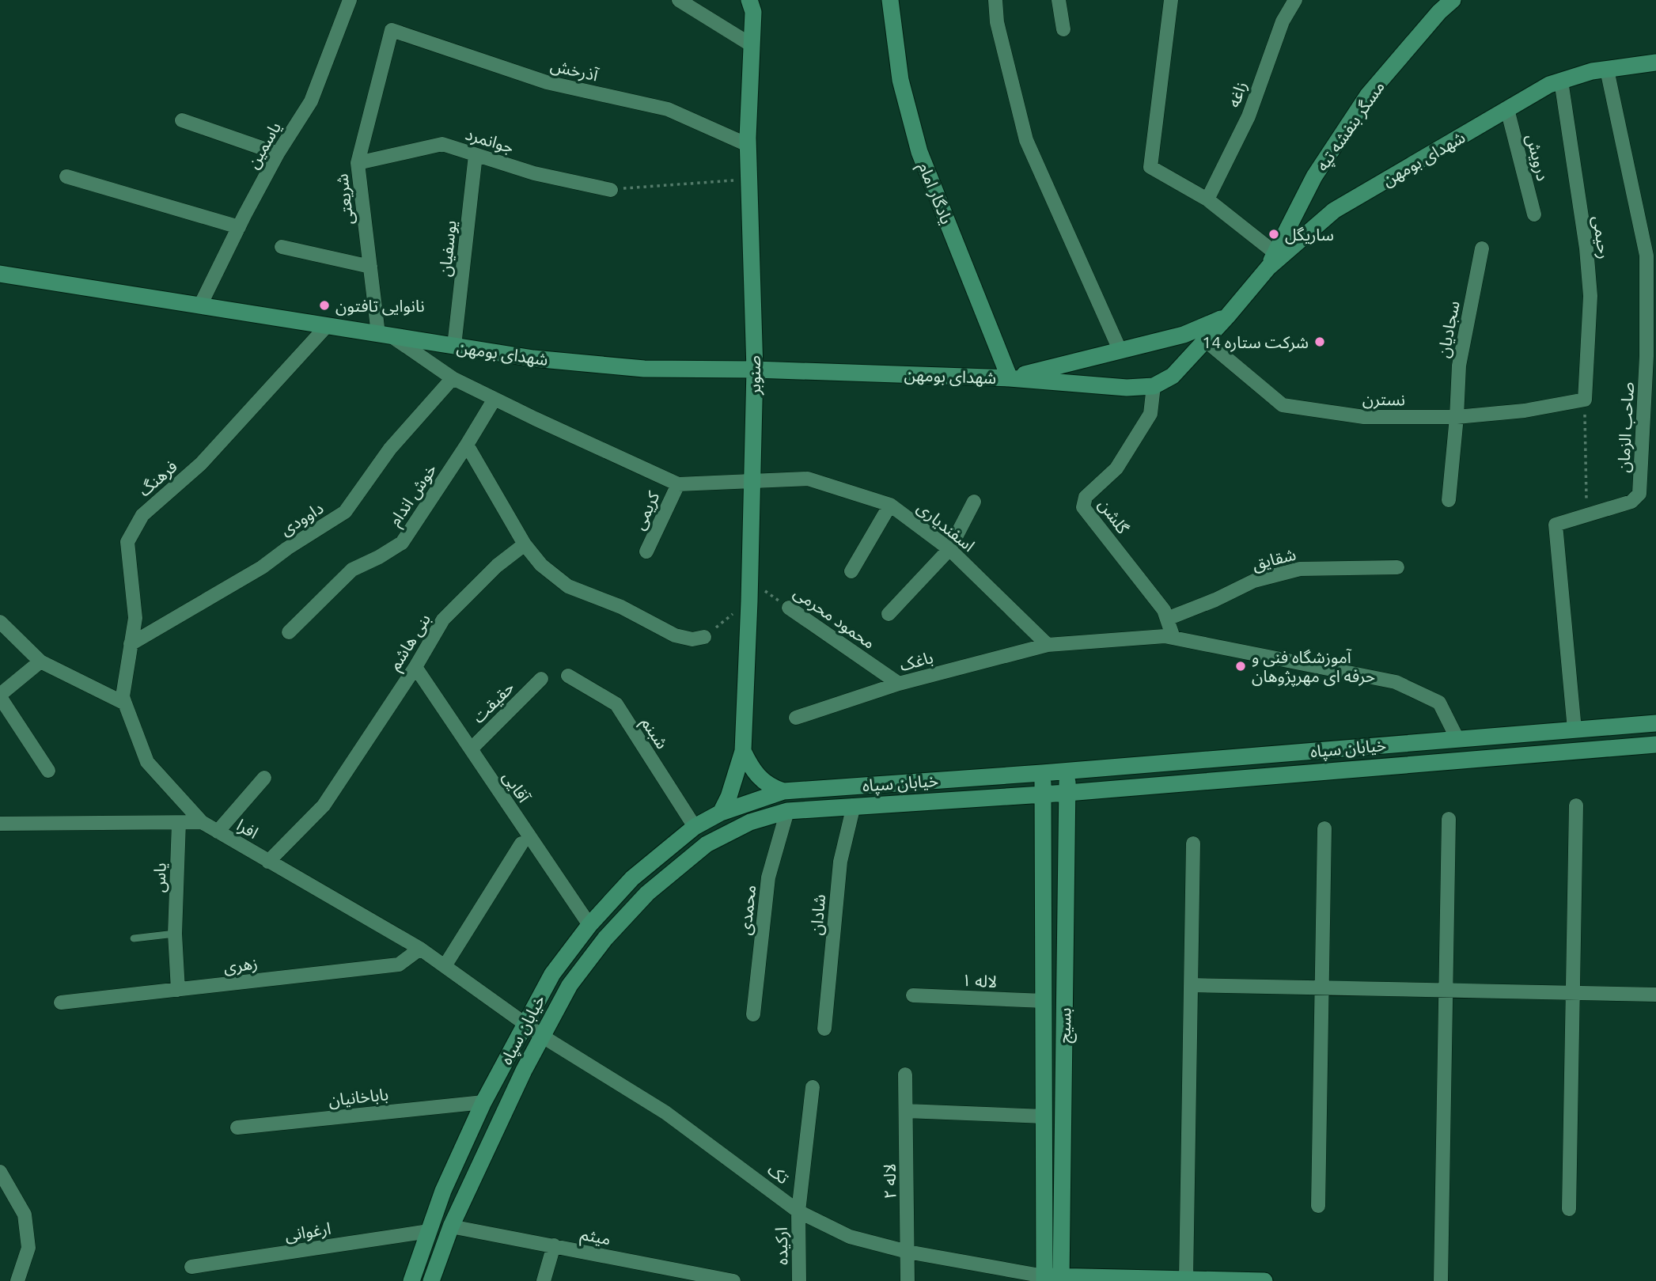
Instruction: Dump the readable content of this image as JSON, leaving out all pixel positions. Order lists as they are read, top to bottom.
{
  "streets": {
    "street": [
      "آذرخش",
      "زاغه",
      "مسگر بنفشه تپه",
      "جوانمرد",
      "یاسمین",
      "درویش",
      "شهدای بومهن",
      "یادگار امام",
      "شریعتی",
      "رحیمی",
      "یوسفیان",
      "سجادیان",
      "صنوبر",
      "نسترن",
      "صاحب الزمان",
      "فرهنگ",
      "خوش اندام",
      "کریمی",
      "گلشن",
      "داوودی",
      "اسفندیاری",
      "شقایق",
      "محمود محرمی",
      "بنی هاشم",
      "باغک",
      "حقیقت",
      "شبنم",
      "خیابان سپاه",
      "آقایی",
      "افرا",
      "یاس",
      "محمدی",
      "شادان",
      "زهری",
      "لاله ۱",
      "بسیج",
      "باباخانیان",
      "تک",
      "لاله ۲",
      "ارغوانی",
      "میثم",
      "ارکیده"
    ]
  },
  "crossings": [
    ["آذرخش", "شریعتی"],
    ["آذرخش", "صنوبر"],
    ["مسگر بنفشه تپه", "شهدای بومهن"],
    ["جوانمرد", "شریعتی"],
    ["جوانمرد", "یوسفیان"],
    ["یاسمین", "شهدای بومهن"],
    ["درویش", "شهدای بومهن"],
    ["شهدای بومهن", "یادگار امام"],
    ["شهدای بومهن", "شریعتی"],
    ["شهدای بومهن", "رحیمی"],
    ["شهدای بومهن", "یوسفیان"],
    ["شهدای بومهن", "صنوبر"],
    ["شهدای بومهن", "نسترن"],
    ["شهدای بومهن", "صاحب الزمان"],
    ["شهدای بومهن", "فرهنگ"],
    ["شهدای بومهن", "گلشن"],
    ["شهدای بومهن", "اسفندیاری"],
    ["شریعتی", "اسفندیاری"],
    ["رحیمی", "نسترن"],
    ["سجادیان", "نسترن"],
    ["صنوبر", "اسفندیاری"],
    ["صنوبر", "محمود محرمی"],
    ["صنوبر", "خیابان سپاه"],
    ["صاحب الزمان", "خیابان سپاه"],
    ["فرهنگ", "داوودی"],
    ["فرهنگ", "افرا"],
    ["خوش اندام", "اسفندیاری"],
    ["کریمی", "اسفندیاری"],
    ["گلشن", "شقایق"],
    ["داوودی", "اسفندیاری"],
    ["اسفندیاری", "باغک"],
    ["محمود محرمی", "باغک"],
    ["بنی هاشم", "آقایی"],
    ["بنی هاشم", "افرا"],
    ["حقیقت", "آقایی"],
    ["شبنم", "خیابان سپاه"],
    ["خیابان سپاه", "آقایی"],
    ["خیابان سپاه", "افرا"],
    ["خیابان سپاه", "محمدی"],
    ["خیابان سپاه", "شادان"],
    ["خیابان سپاه", "بسیج"],
    ["خیابان سپاه", "باباخانیان"],
    ["خیابان سپاه", "تک"],
    ["خیابان سپاه", "ارغوانی"],
    ["خیابان سپاه", "میثم"],
    ["افرا", "زهری"],
    ["افرا", "تک"],
    ["یاس", "زهری"],
    ["لاله ۱", "بسیج"],
    ["بسیج", "تک"],
    ["تک", "لاله ۲"],
    ["تک", "ارکیده"]
  ],
  "places": [
    "ساریگل",
    "نانوایی تافتون",
    "شرکت ستاره 14",
    "آموزشگاه فنی و حرفه ای مهرپژوهان"
  ]
}
